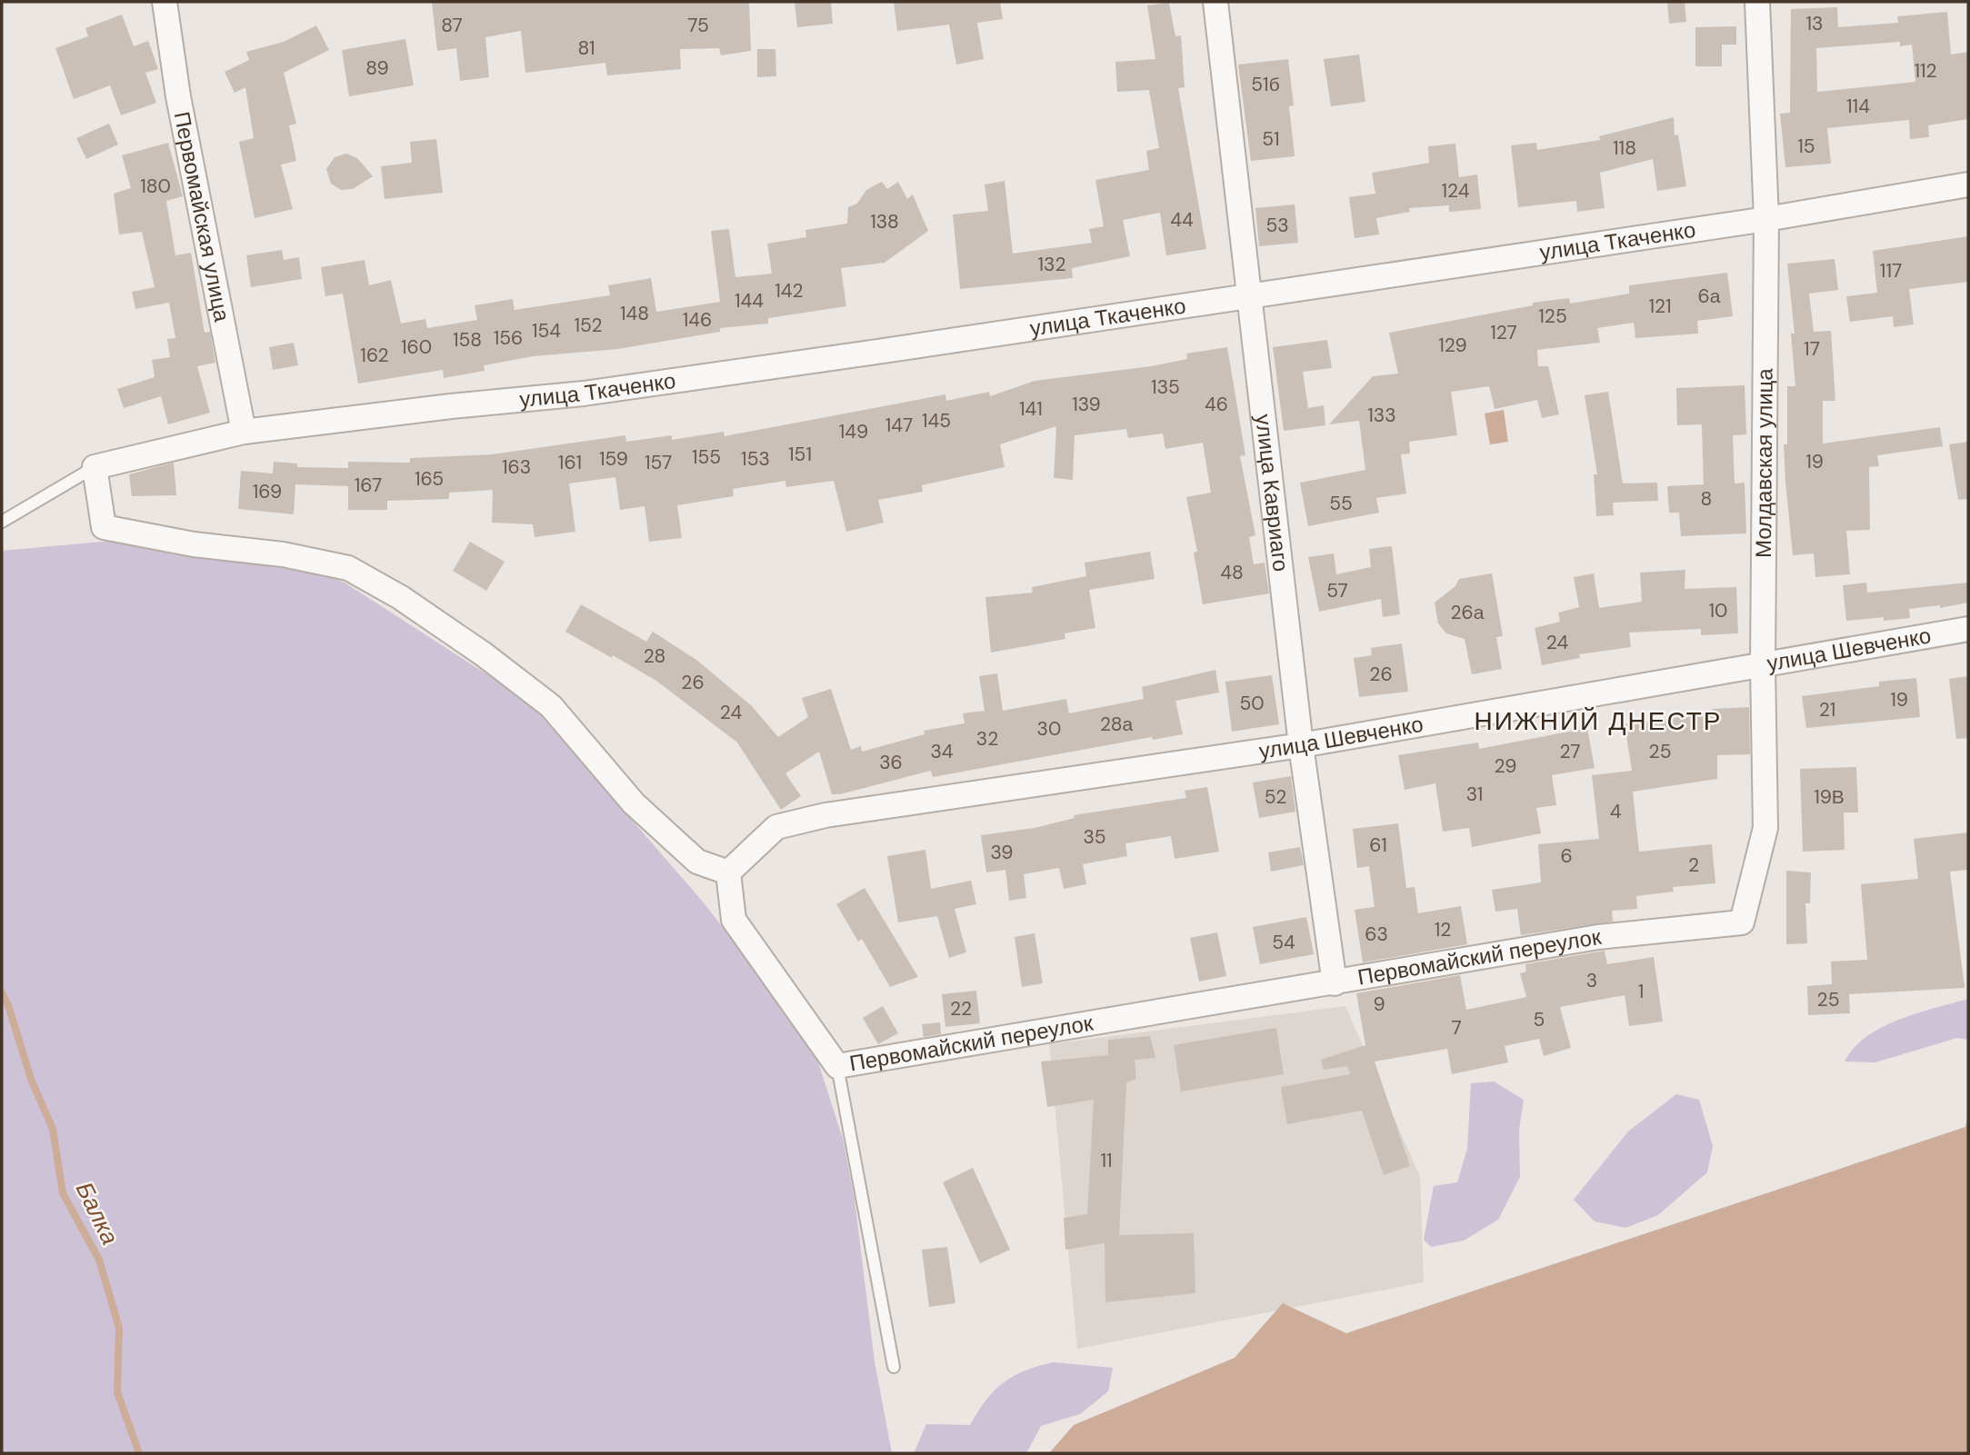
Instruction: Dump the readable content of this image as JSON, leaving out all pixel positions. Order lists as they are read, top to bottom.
{
  "streets": {
    "street": [
      "Первомайская улица",
      "улица Ткаченко",
      "Молдавская улица",
      "улица Кавриаго",
      "улица Шевченко",
      "Первомайский переулок"
    ]
  },
  "crossings": [
    ["Первомайская улица", "улица Ткаченко"],
    ["улица Ткаченко", "Молдавская улица"],
    ["улица Ткаченко", "улица Кавриаго"],
    ["Молдавская улица", "улица Шевченко"],
    ["Молдавская улица", "Первомайский переулок"],
    ["улица Кавриаго", "улица Шевченко"],
    ["улица Кавриаго", "Первомайский переулок"],
    ["улица Шевченко", "Первомайский переулок"]
  ],
  "districts": ["НИЖНИЙ ДНЕСТР"],
  "water": ["Балка"],
  "house_numbers": [
    "13",
    "87",
    "75",
    "81",
    "89",
    "112",
    "51б",
    "114",
    "51",
    "15",
    "118",
    "180",
    "124",
    "44",
    "138",
    "53",
    "132",
    "117",
    "142",
    "6а",
    "144",
    "121",
    "148",
    "125",
    "146",
    "152",
    "154",
    "127",
    "156",
    "158",
    "129",
    "160",
    "17",
    "162",
    "135",
    "139",
    "46",
    "141",
    "133",
    "145",
    "147",
    "149",
    "151",
    "155",
    "159",
    "153",
    "19",
    "161",
    "157",
    "163",
    "165",
    "167",
    "169",
    "8",
    "55",
    "48",
    "57",
    "10",
    "26а",
    "24",
    "28",
    "26",
    "26",
    "19",
    "50",
    "21",
    "24",
    "28а",
    "30",
    "32",
    "34",
    "27",
    "25",
    "36",
    "29",
    "31",
    "52",
    "19В",
    "4",
    "35",
    "61",
    "39",
    "6",
    "2",
    "12",
    "63",
    "54",
    "3",
    "1",
    "25",
    "9",
    "22",
    "5",
    "7",
    "11"
  ]
}
